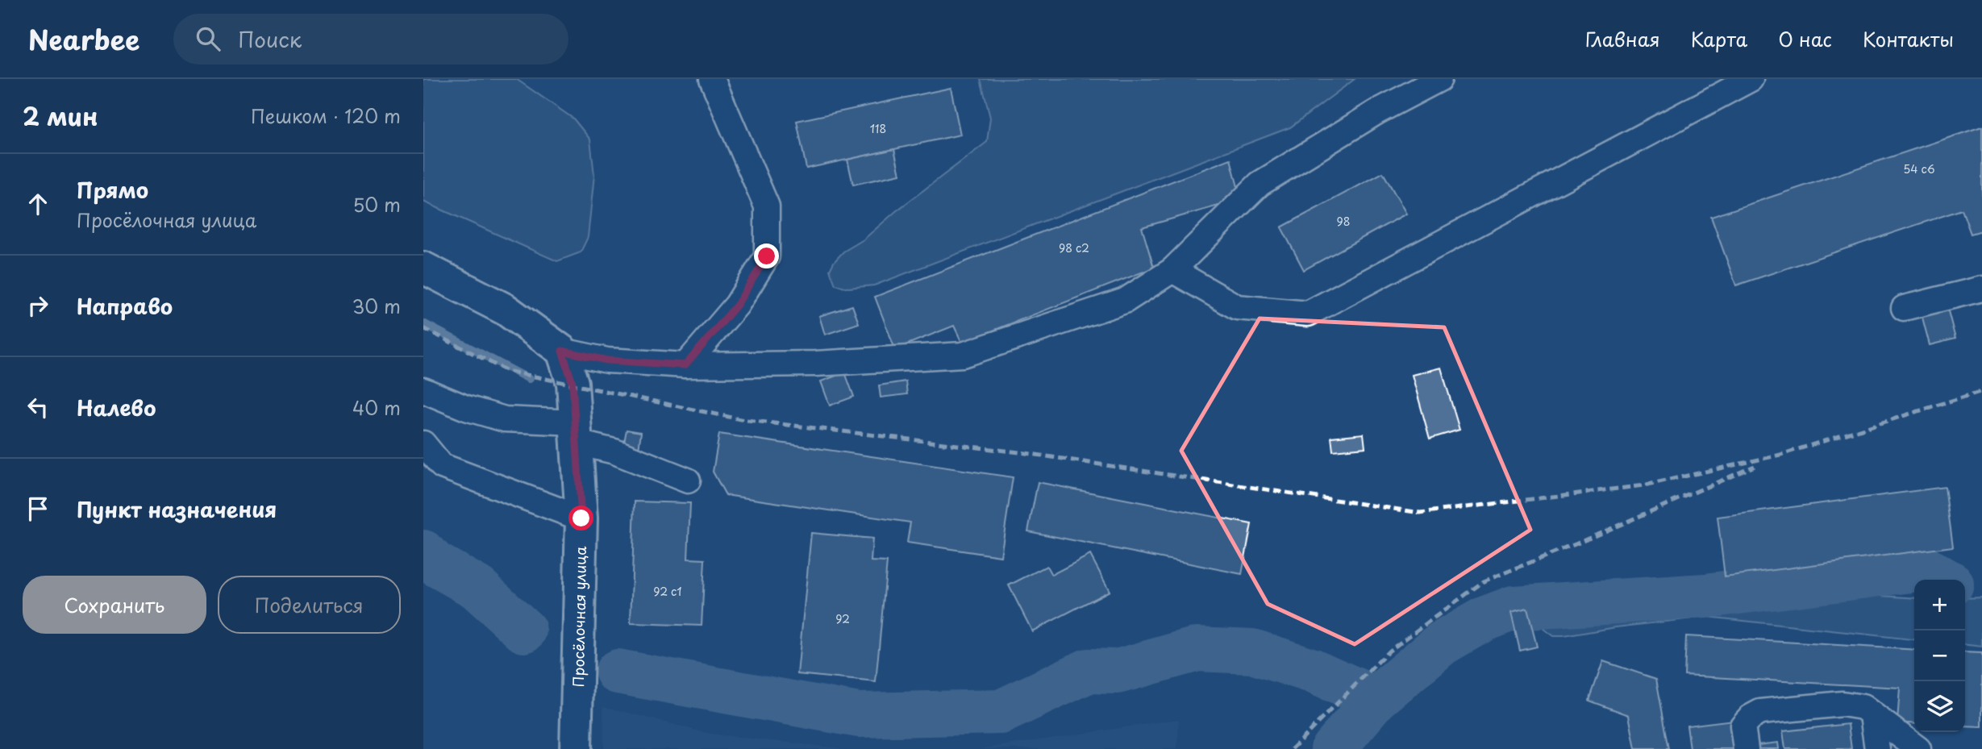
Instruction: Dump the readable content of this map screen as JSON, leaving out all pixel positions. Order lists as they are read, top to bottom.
{
  "streets": {
    "main road": ["Просёлочная улица"]
  },
  "house_numbers": [
    "118",
    "54 с6",
    "98",
    "98 с2",
    "92 с1",
    "92"
  ],
  "page": {
    "header": "Nearbee",
    "search": "Поиск",
    "nav": [
      "Главная",
      "Карта",
      "О нас",
      "Контакты"
    ],
    "heading": ["2 мин", "Пешком · 120 m"],
    "list": [
      ["Прямо", "Просёлочная улица", "50 m"],
      ["Направо", "30 m"],
      ["Налево", "40 m"],
      "Пункт назначения"
    ],
    "buttons": ["Сохранить", "Поделиться"],
    "map_buttons": ["+", "−"]
  }
}
